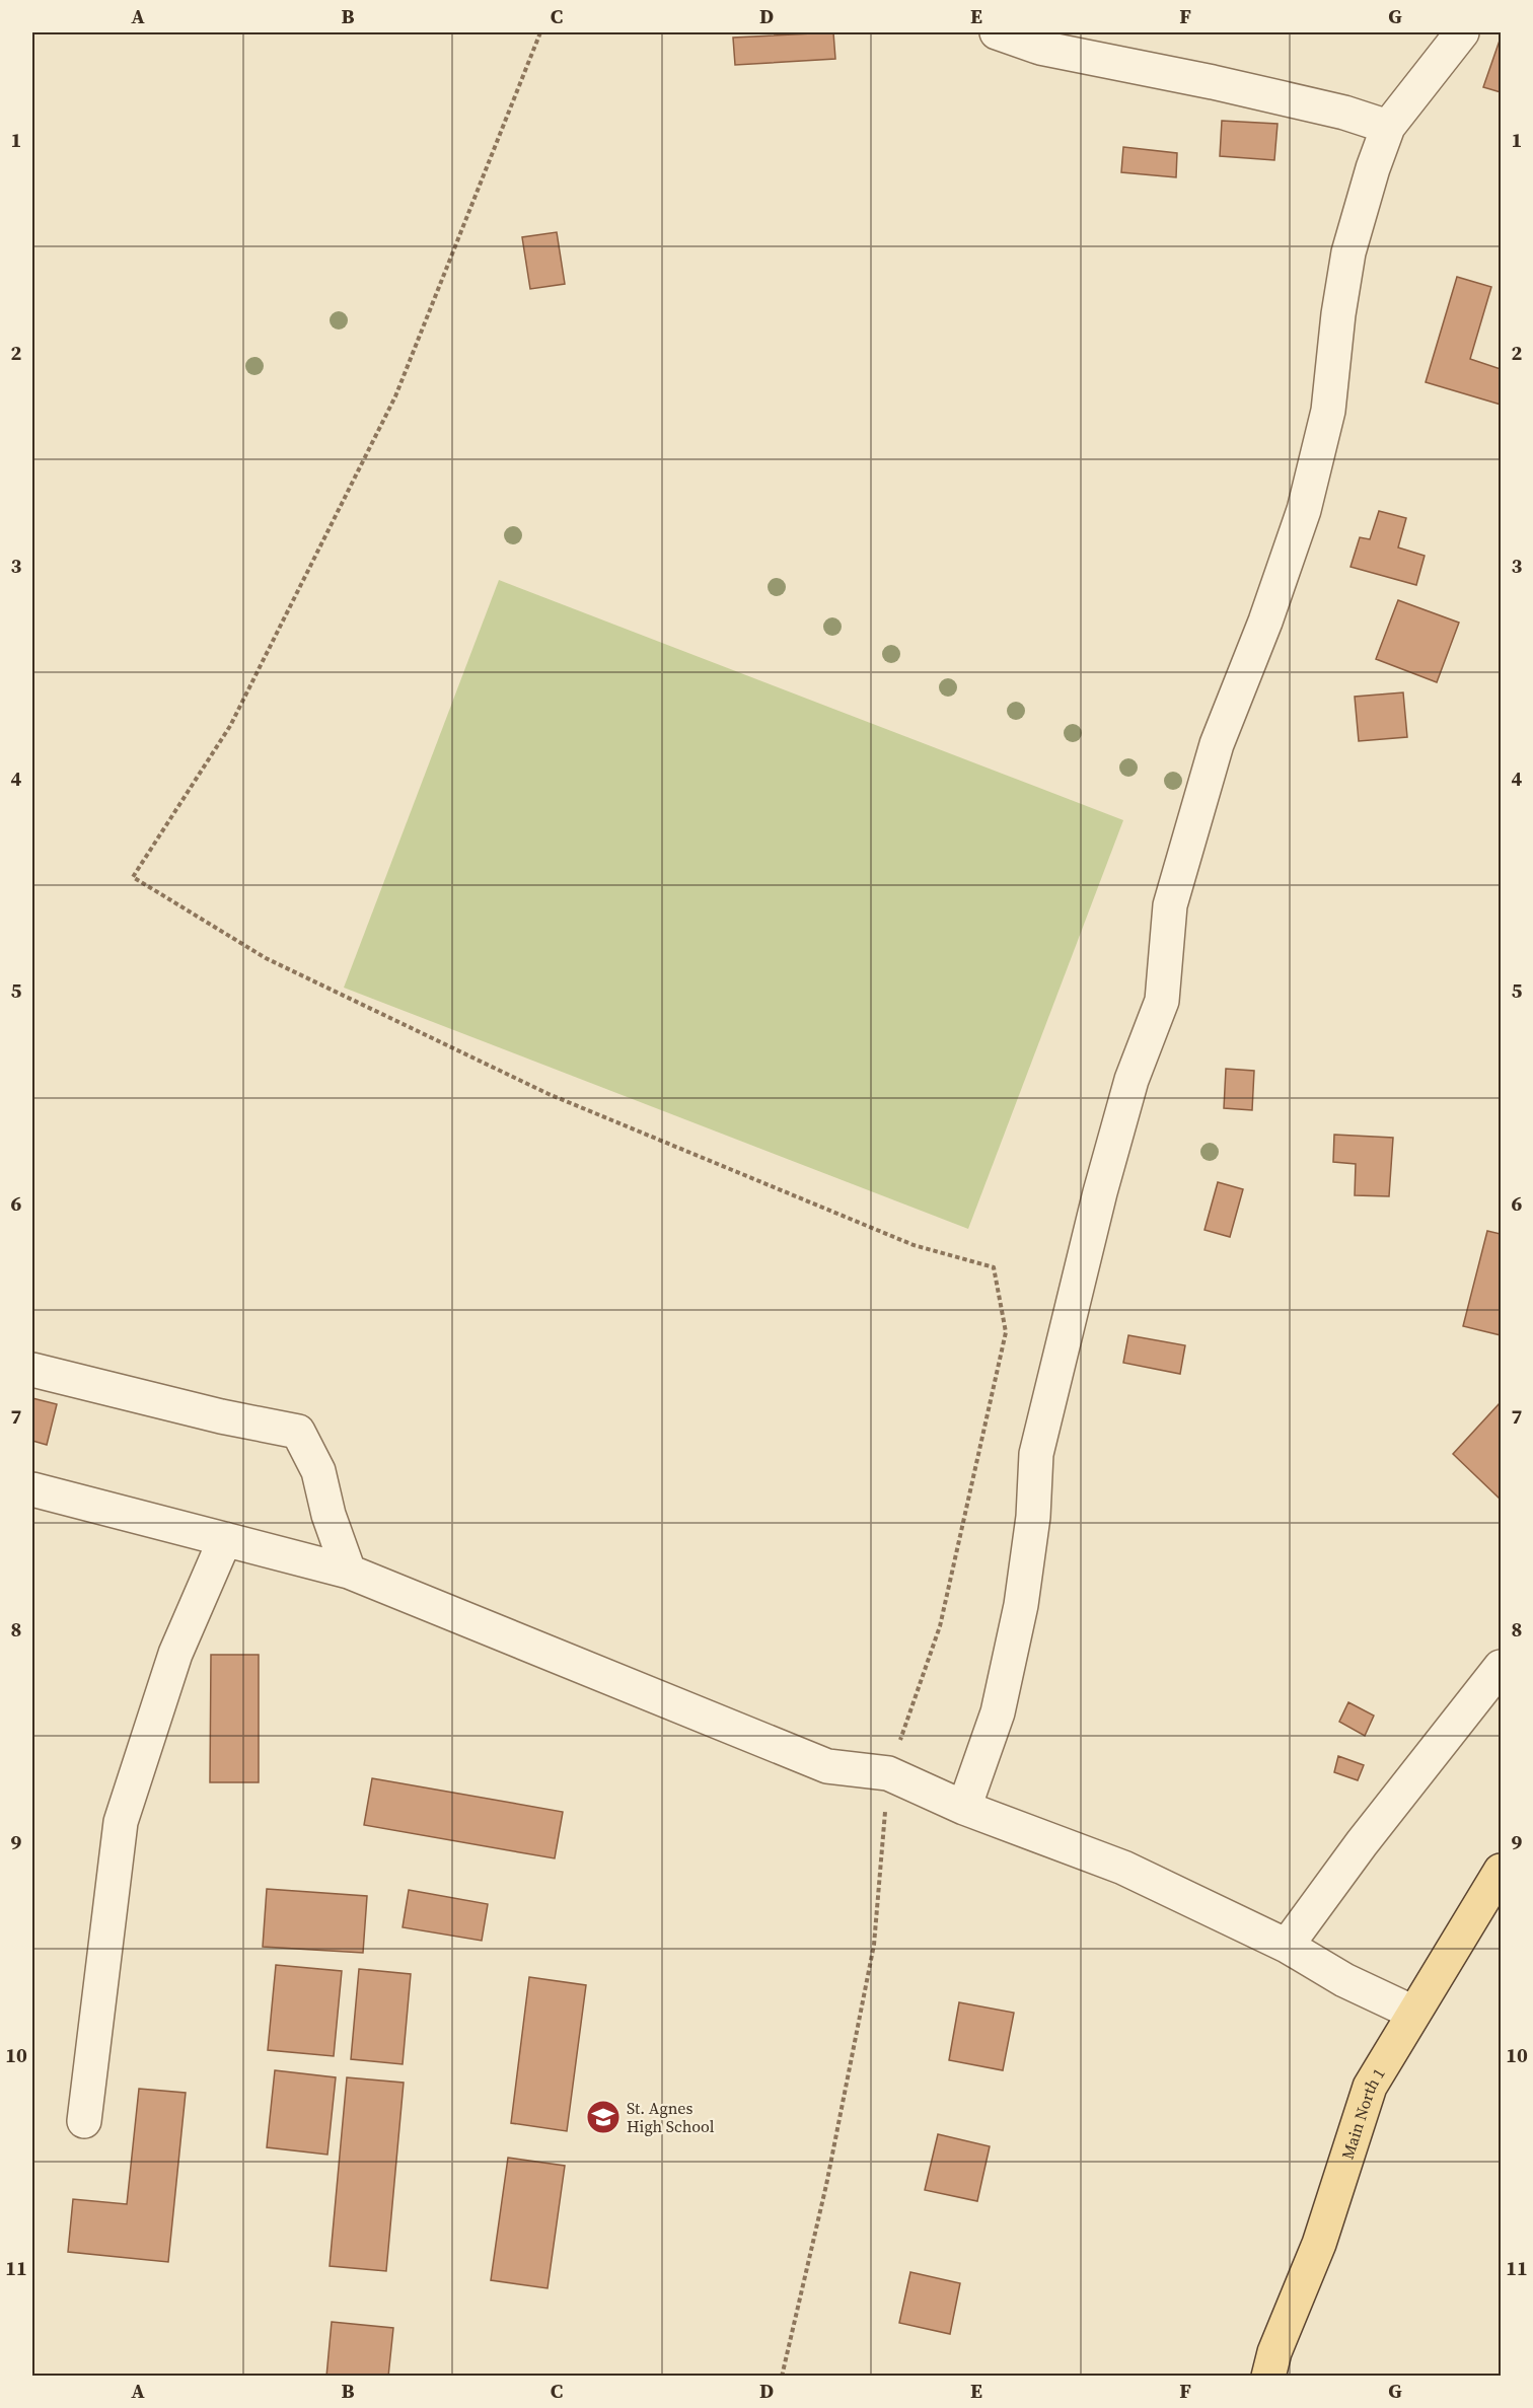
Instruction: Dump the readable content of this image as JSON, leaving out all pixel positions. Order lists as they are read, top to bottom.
{
  "streets": {
    "main road": ["Main North 1"]
  },
  "places": {
    "school or university": ["St. Agnes High School"]
  },
  "grid": {
    "columns": [
      "A",
      "B",
      "C",
      "D",
      "E",
      "F",
      "G"
    ],
    "rows": [
      "1",
      "2",
      "3",
      "4",
      "5",
      "6",
      "7",
      "8",
      "9",
      "10",
      "11"
    ]
  }
}
